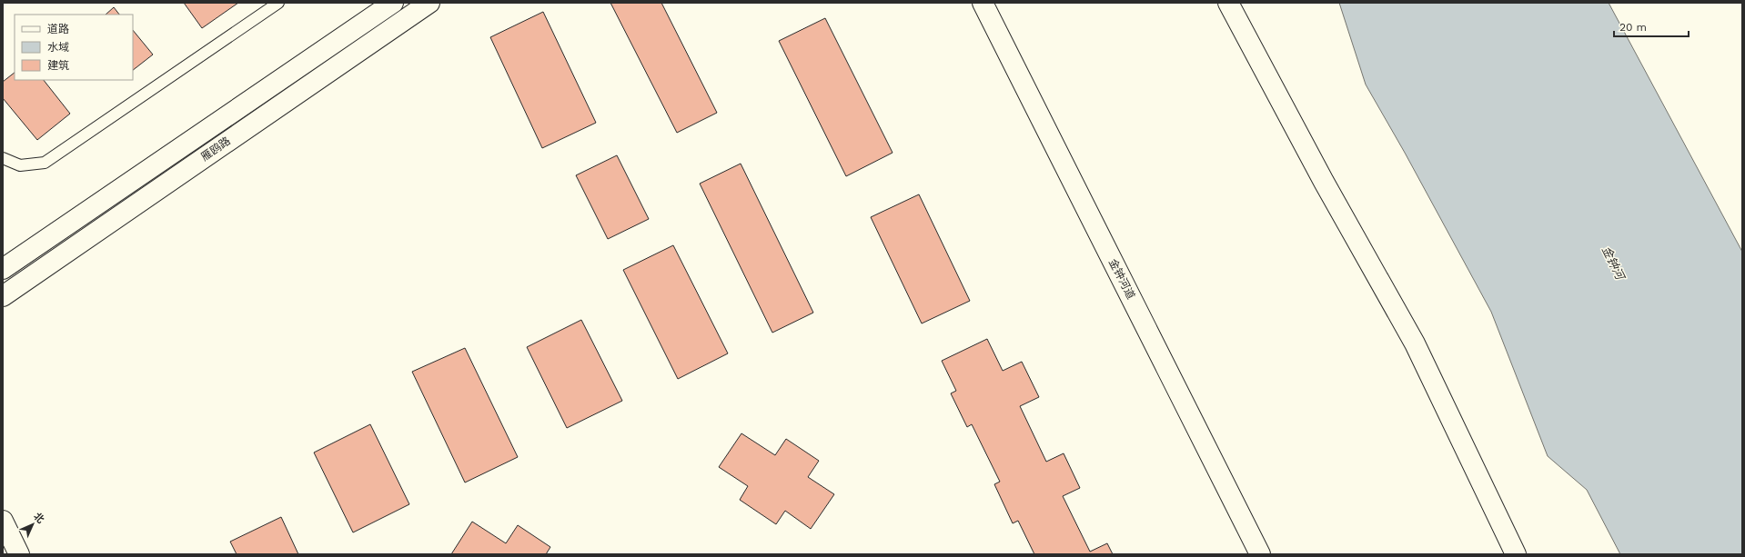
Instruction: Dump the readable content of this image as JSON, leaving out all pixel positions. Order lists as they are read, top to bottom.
{
  "streets": {
    "street": ["雁鸥路", "金钟河道"]
  },
  "water": ["金钟河"],
  "legend": ["道路", "水域", "建筑"],
  "scale_bar": "20 m",
  "north": "top right"
}
